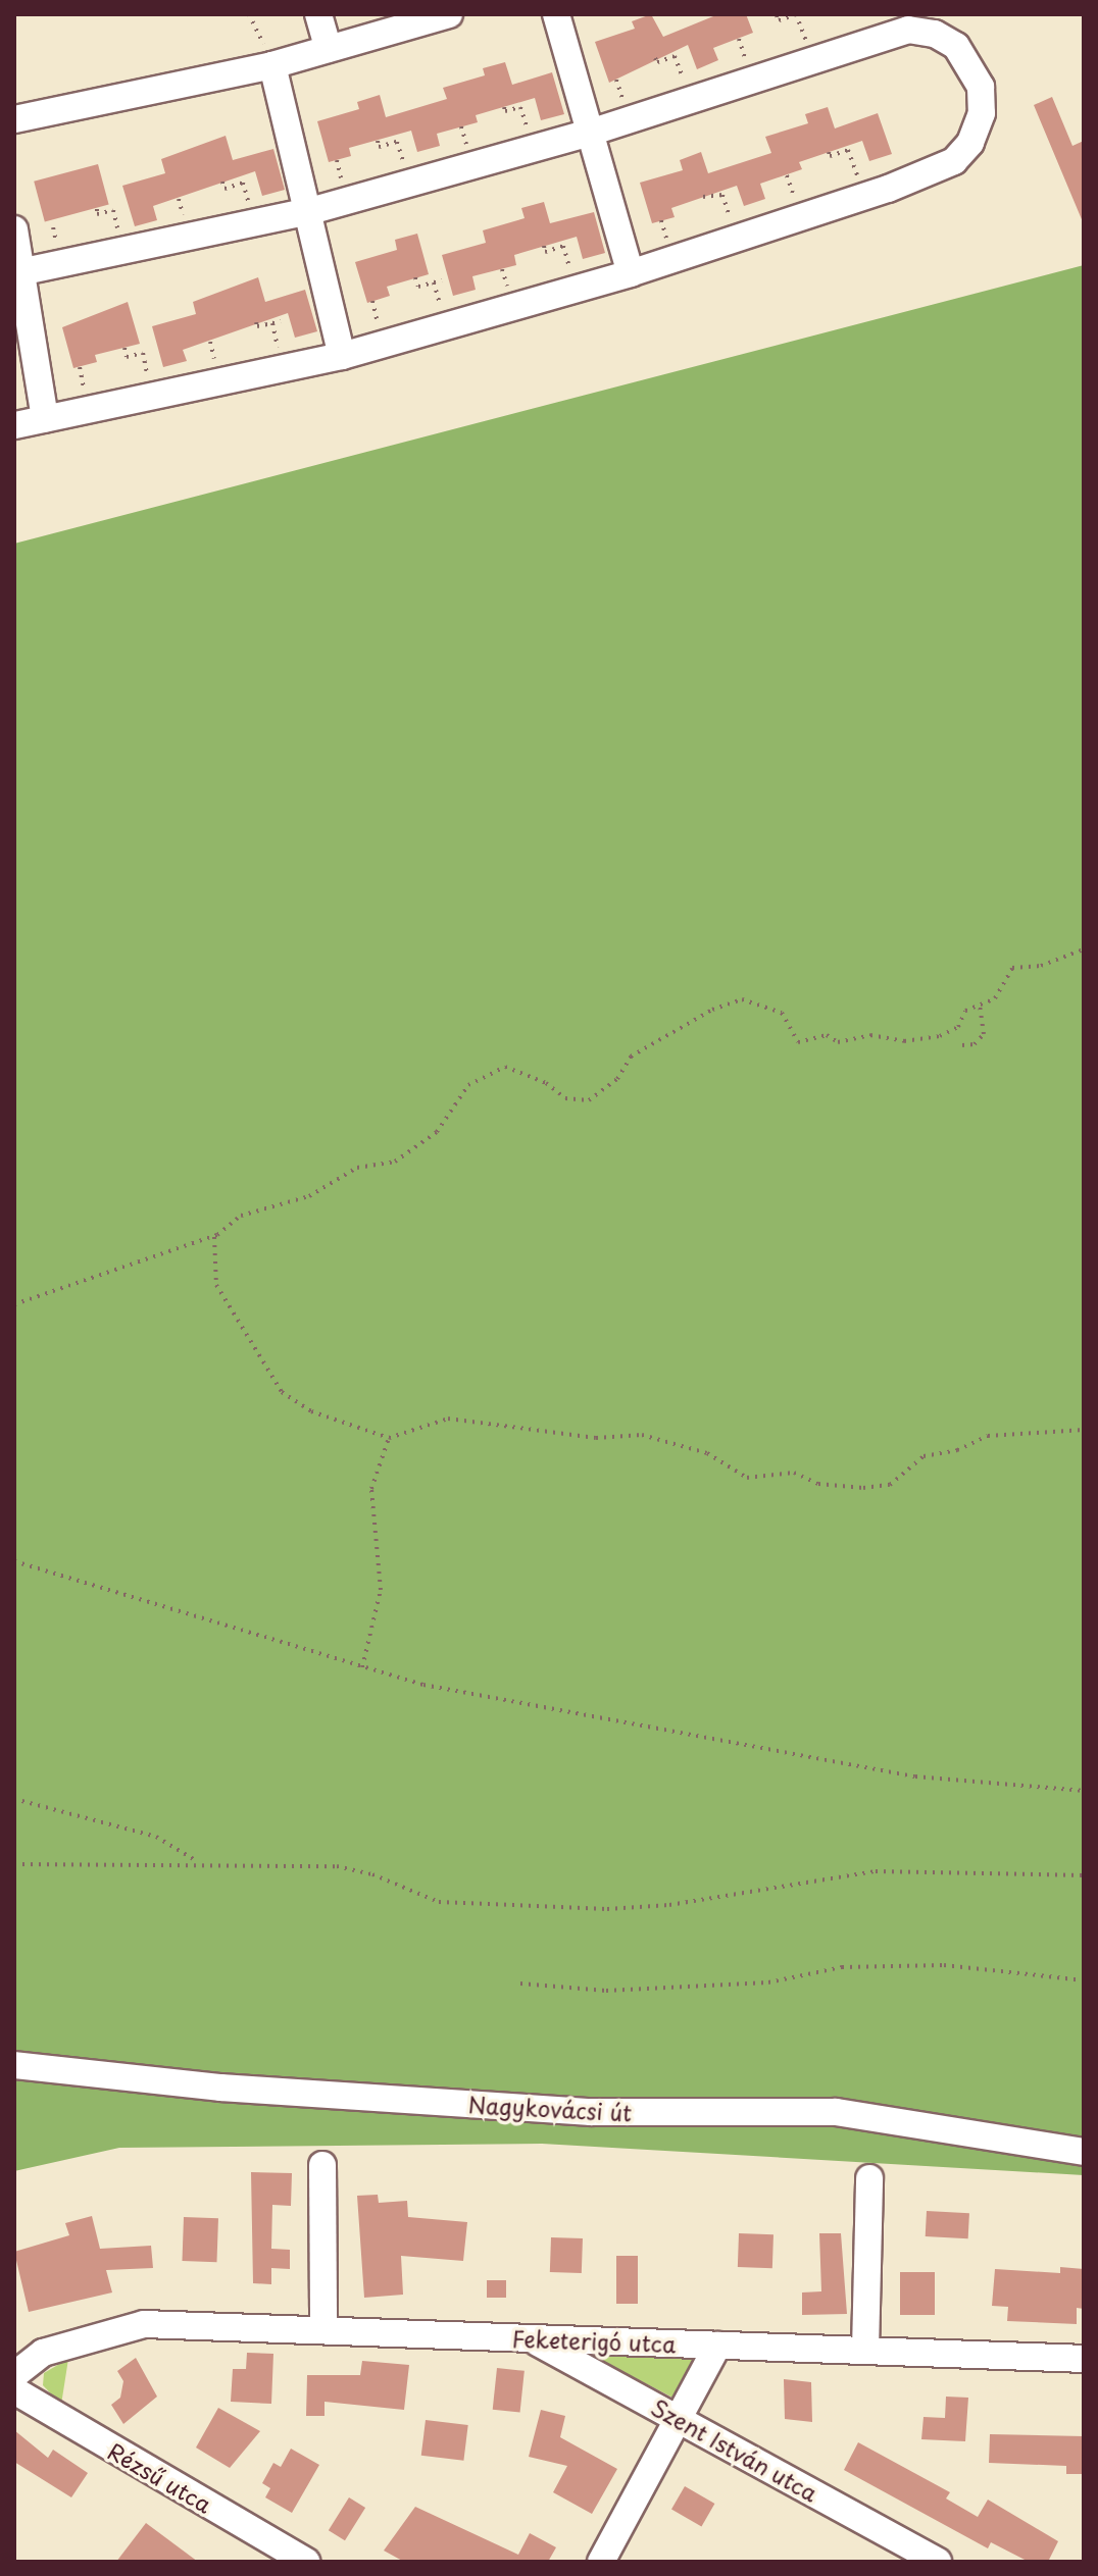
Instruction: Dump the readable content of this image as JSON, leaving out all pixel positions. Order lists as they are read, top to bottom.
{
  "streets": {
    "street": [
      "Nagykovácsi út",
      "Feketerigó utca",
      "Szent István utca",
      "Rézsű utca"
    ]
  },
  "crossings": [
    ["Feketerigó utca", "Szent István utca"]
  ]
}
